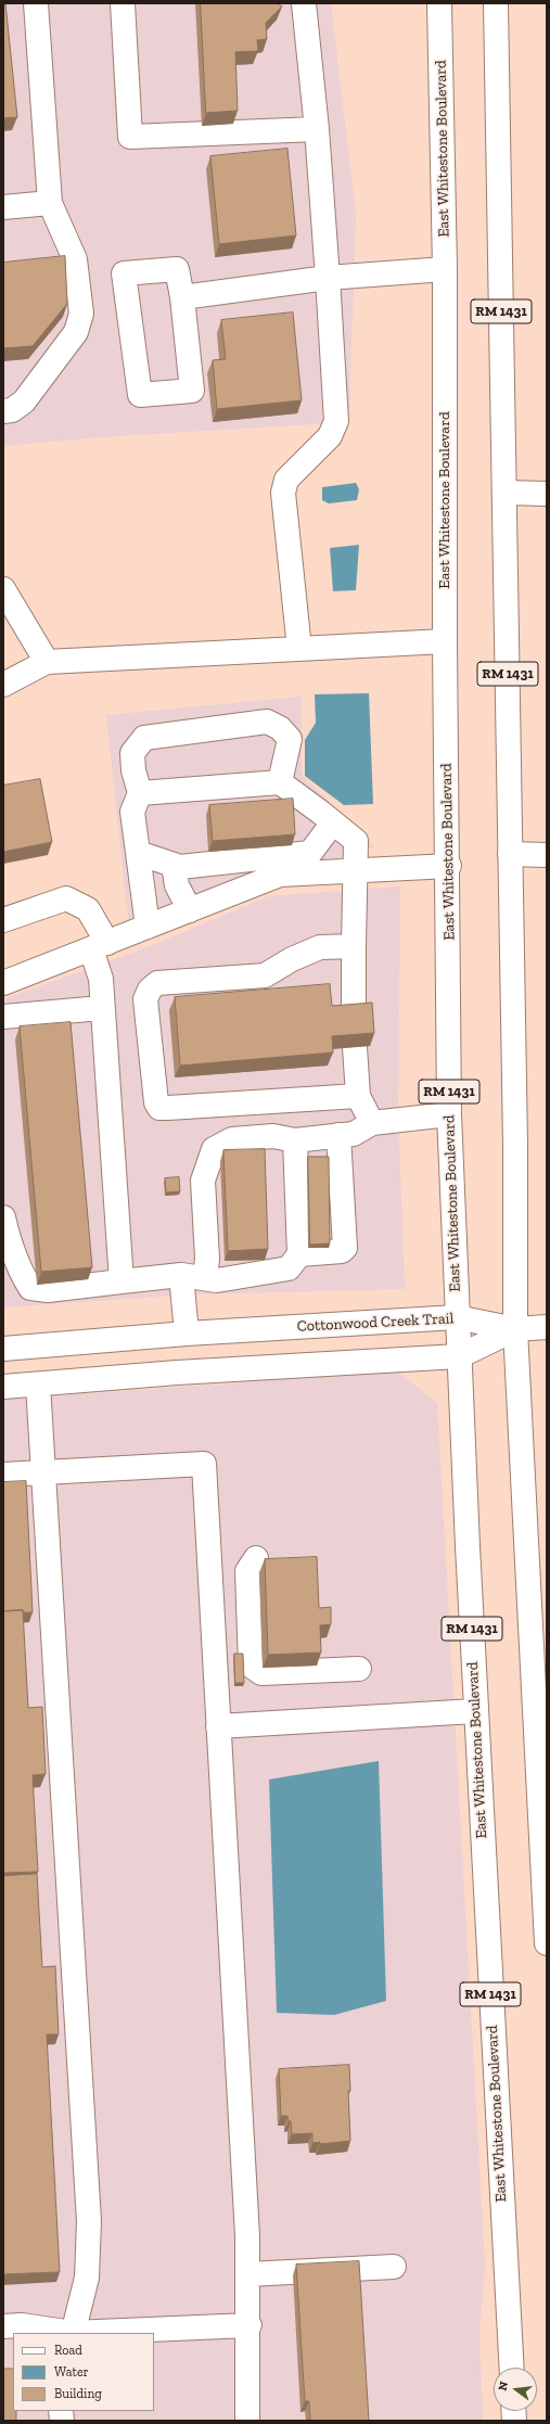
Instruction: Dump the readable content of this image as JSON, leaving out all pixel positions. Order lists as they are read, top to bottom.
{
  "streets": {
    "main road": ["East Whitestone Boulevard", "RM 1431", "Cottonwood Creek Trail"]
  },
  "crossings": [
    ["East Whitestone Boulevard", "Cottonwood Creek Trail"],
    ["RM 1431", "Cottonwood Creek Trail"]
  ],
  "legend": ["Road", "Water", "Building"],
  "north": "left"
}
